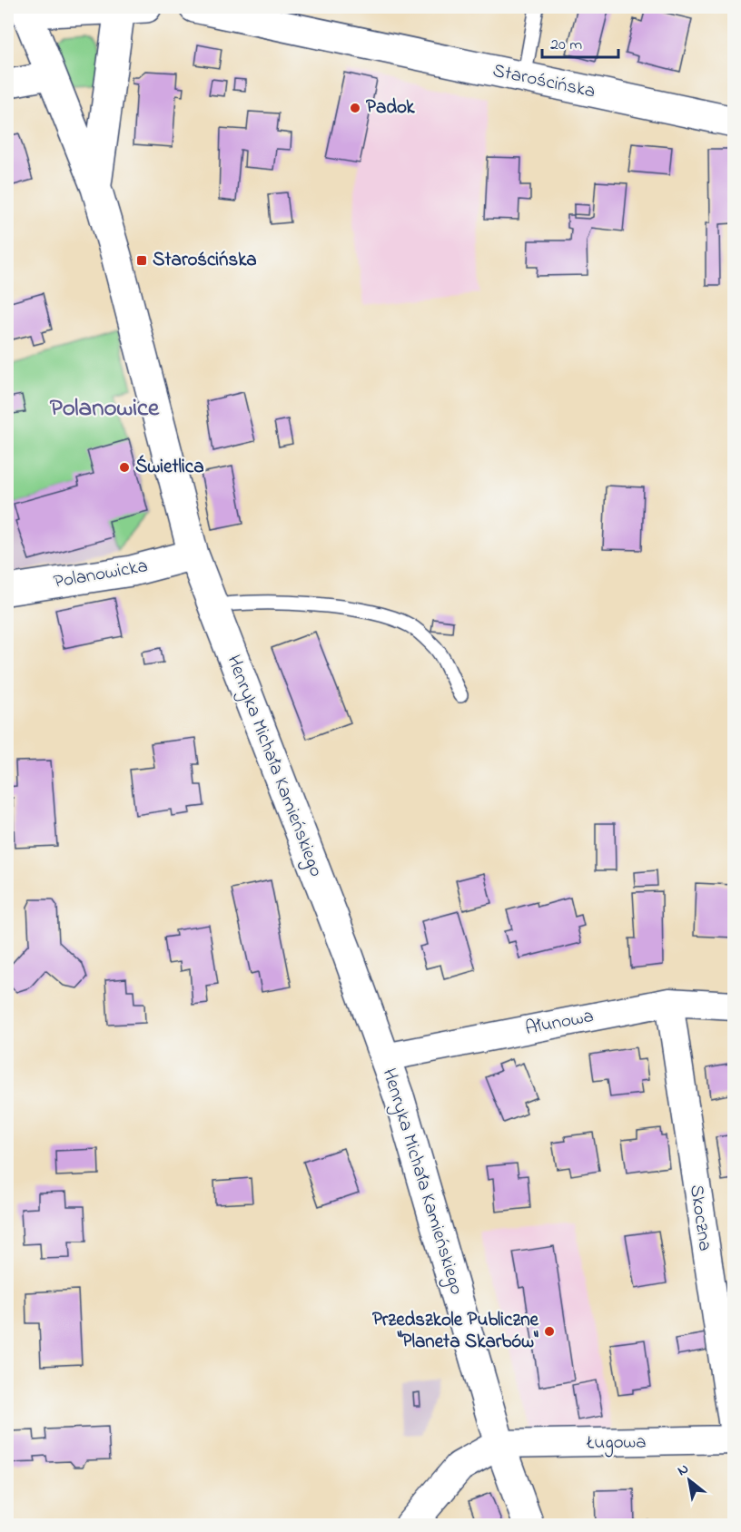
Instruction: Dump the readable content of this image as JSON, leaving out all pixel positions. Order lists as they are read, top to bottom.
{
  "streets": {
    "street": [
      "Starościńska",
      "Polanowicka",
      "Henryka Michała Kamieńskiego",
      "Ałunowa",
      "Skoczna",
      "Ługowa"
    ]
  },
  "crossings": [
    ["Polanowicka", "Henryka Michała Kamieńskiego"],
    ["Henryka Michała Kamieńskiego", "Ałunowa"],
    ["Henryka Michała Kamieńskiego", "Ługowa"],
    ["Ałunowa", "Skoczna"]
  ],
  "districts": ["Polanowice"],
  "places": {
    "other": ["Padok", "Świetlica", "Przedszkole Publiczne \"Planeta Skarbów\""],
    "transit": ["Starościńska"]
  },
  "scale_bar": "20 m",
  "north": "top left"
}
